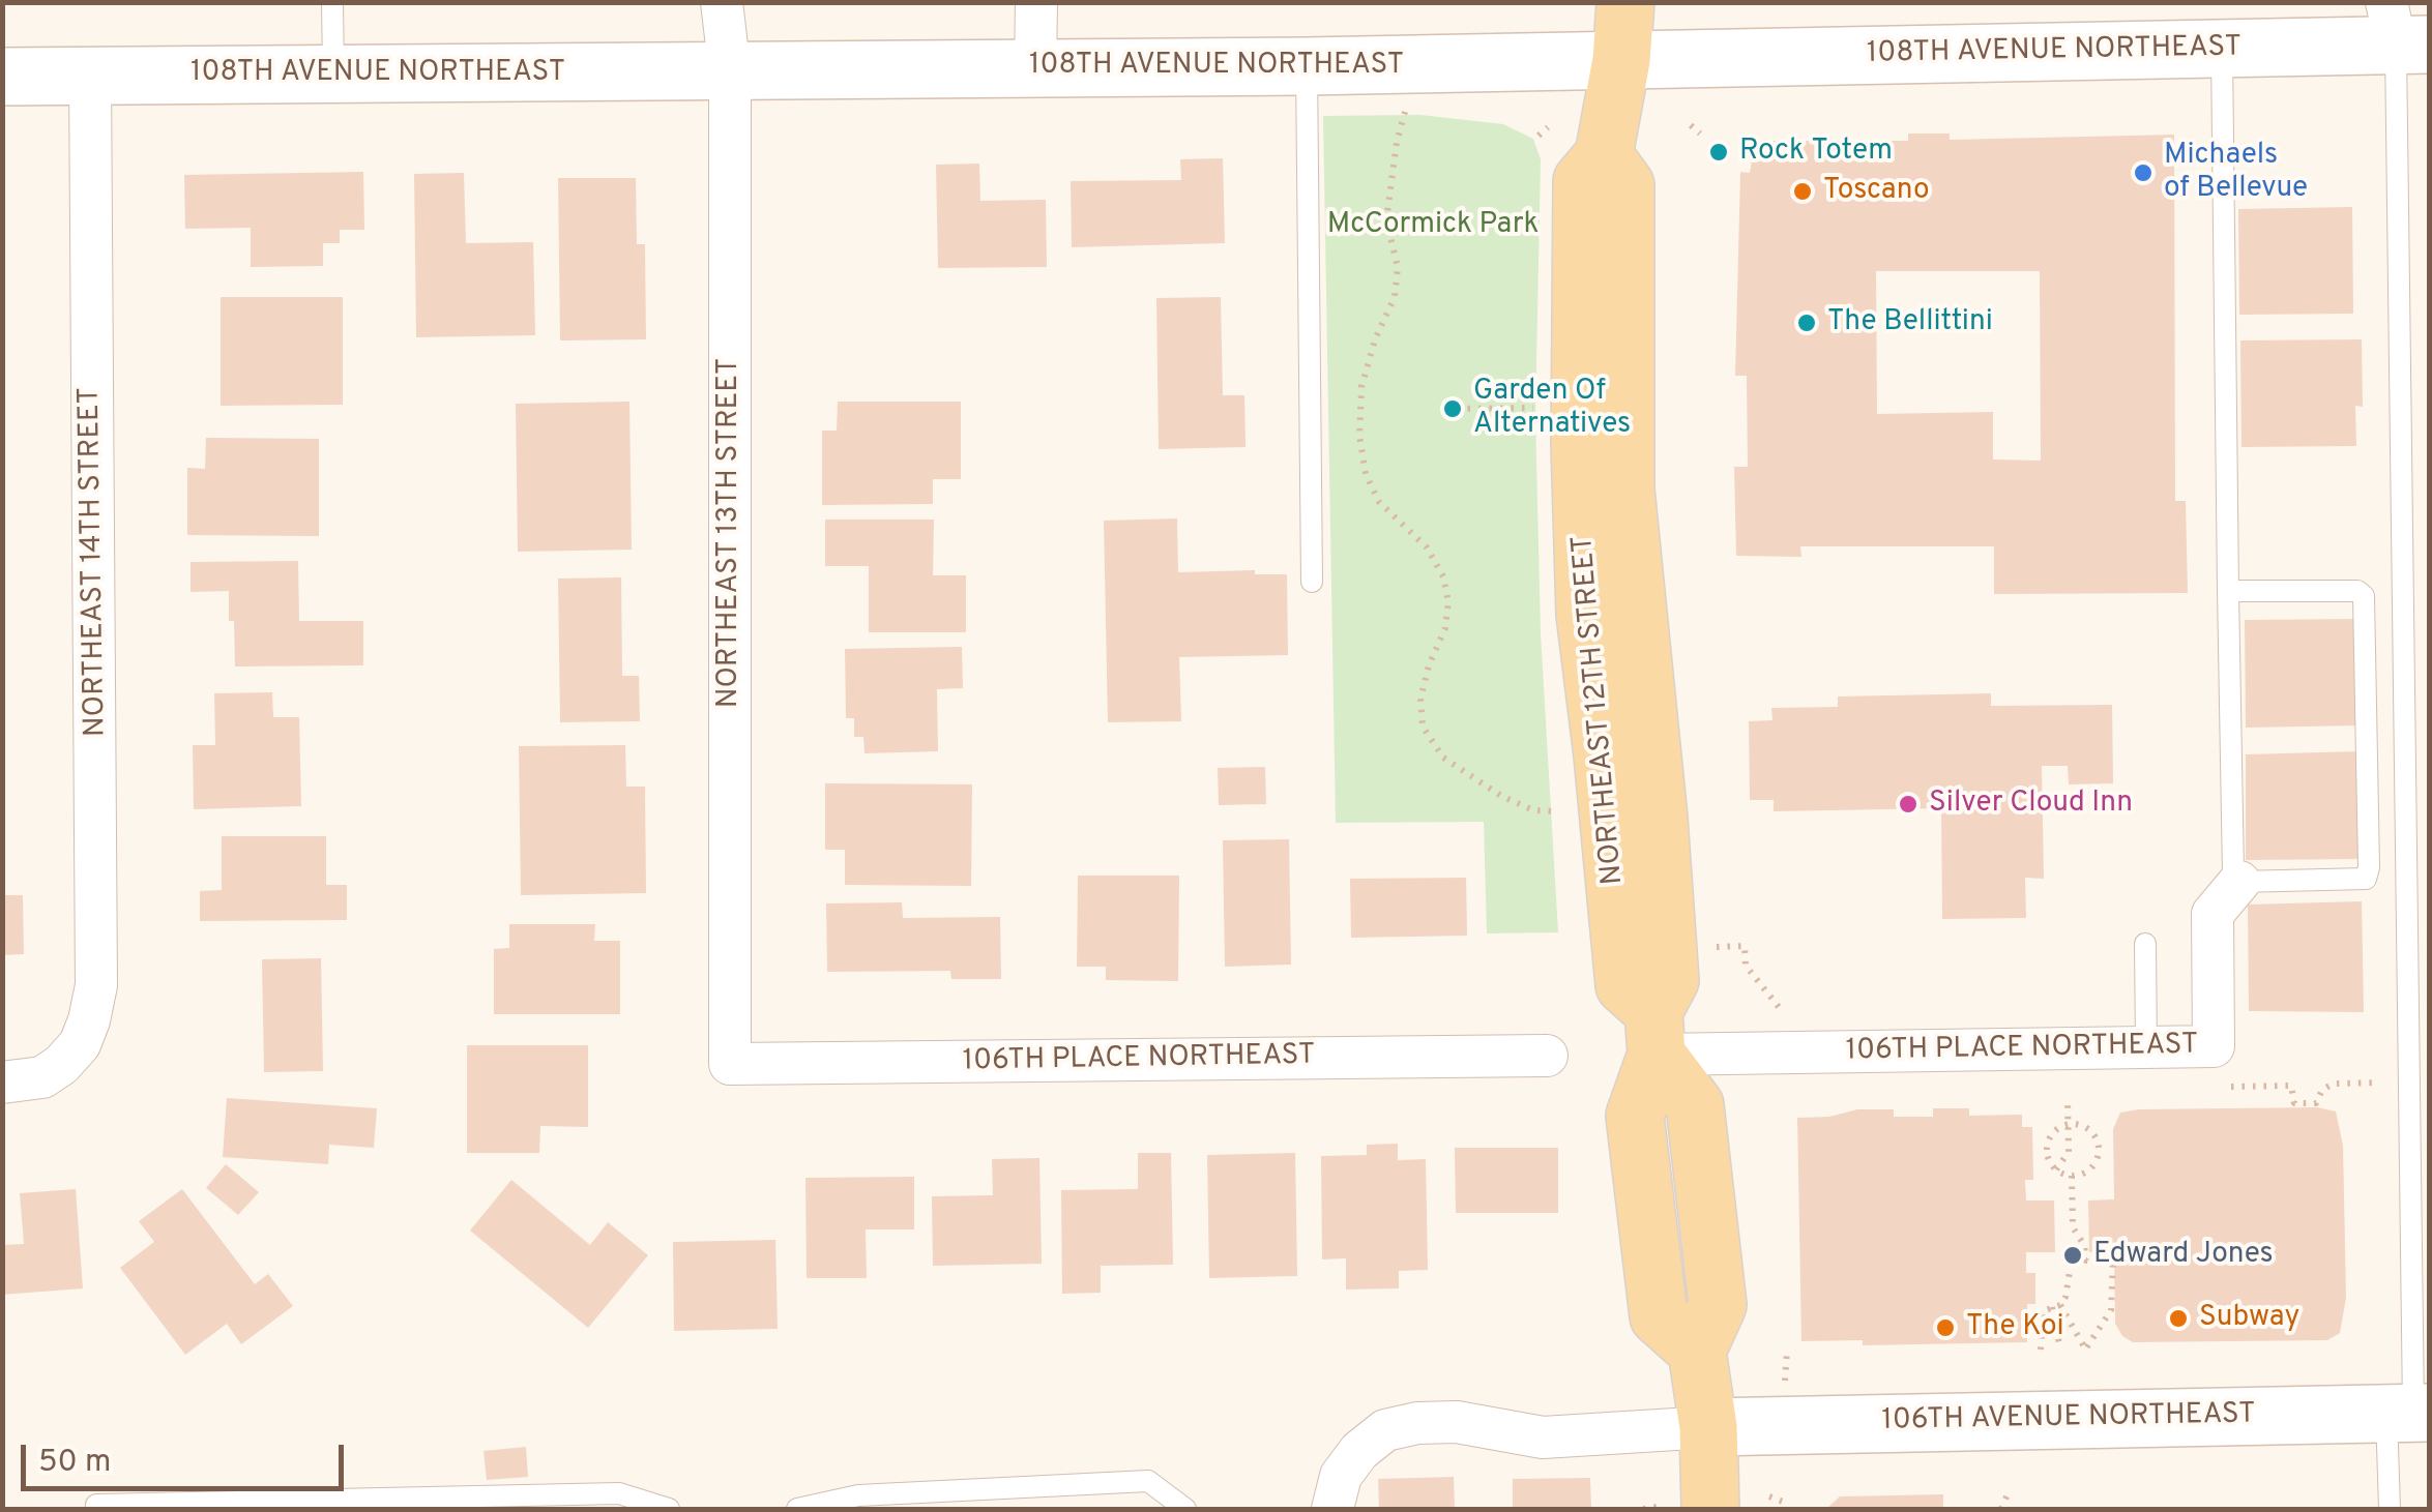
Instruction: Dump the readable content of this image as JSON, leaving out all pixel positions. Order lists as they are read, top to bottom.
{
  "streets": {
    "main road": ["108TH AVENUE NORTHEAST", "NORTHEAST 12TH STREET", "106TH AVENUE NORTHEAST"],
    "street": ["NORTHEAST 13TH STREET", "NORTHEAST 14TH STREET", "106TH PLACE NORTHEAST"]
  },
  "crossings": [
    ["108TH AVENUE NORTHEAST", "NORTHEAST 13TH STREET"],
    ["108TH AVENUE NORTHEAST", "NORTHEAST 14TH STREET"],
    ["108TH AVENUE NORTHEAST", "NORTHEAST 12TH STREET"],
    ["NORTHEAST 13TH STREET", "106TH PLACE NORTHEAST"],
    ["NORTHEAST 12TH STREET", "106TH PLACE NORTHEAST"]
  ],
  "parks": ["McCormick Park"],
  "places": [
    "Rock Totem",
    "Michaels of Bellevue",
    "Toscano",
    "The Bellittini",
    "Garden Of Alternatives",
    "Silver Cloud Inn",
    "Edward Jones",
    "Subway",
    "The Koi"
  ],
  "scale_bar": "50 m"
}
